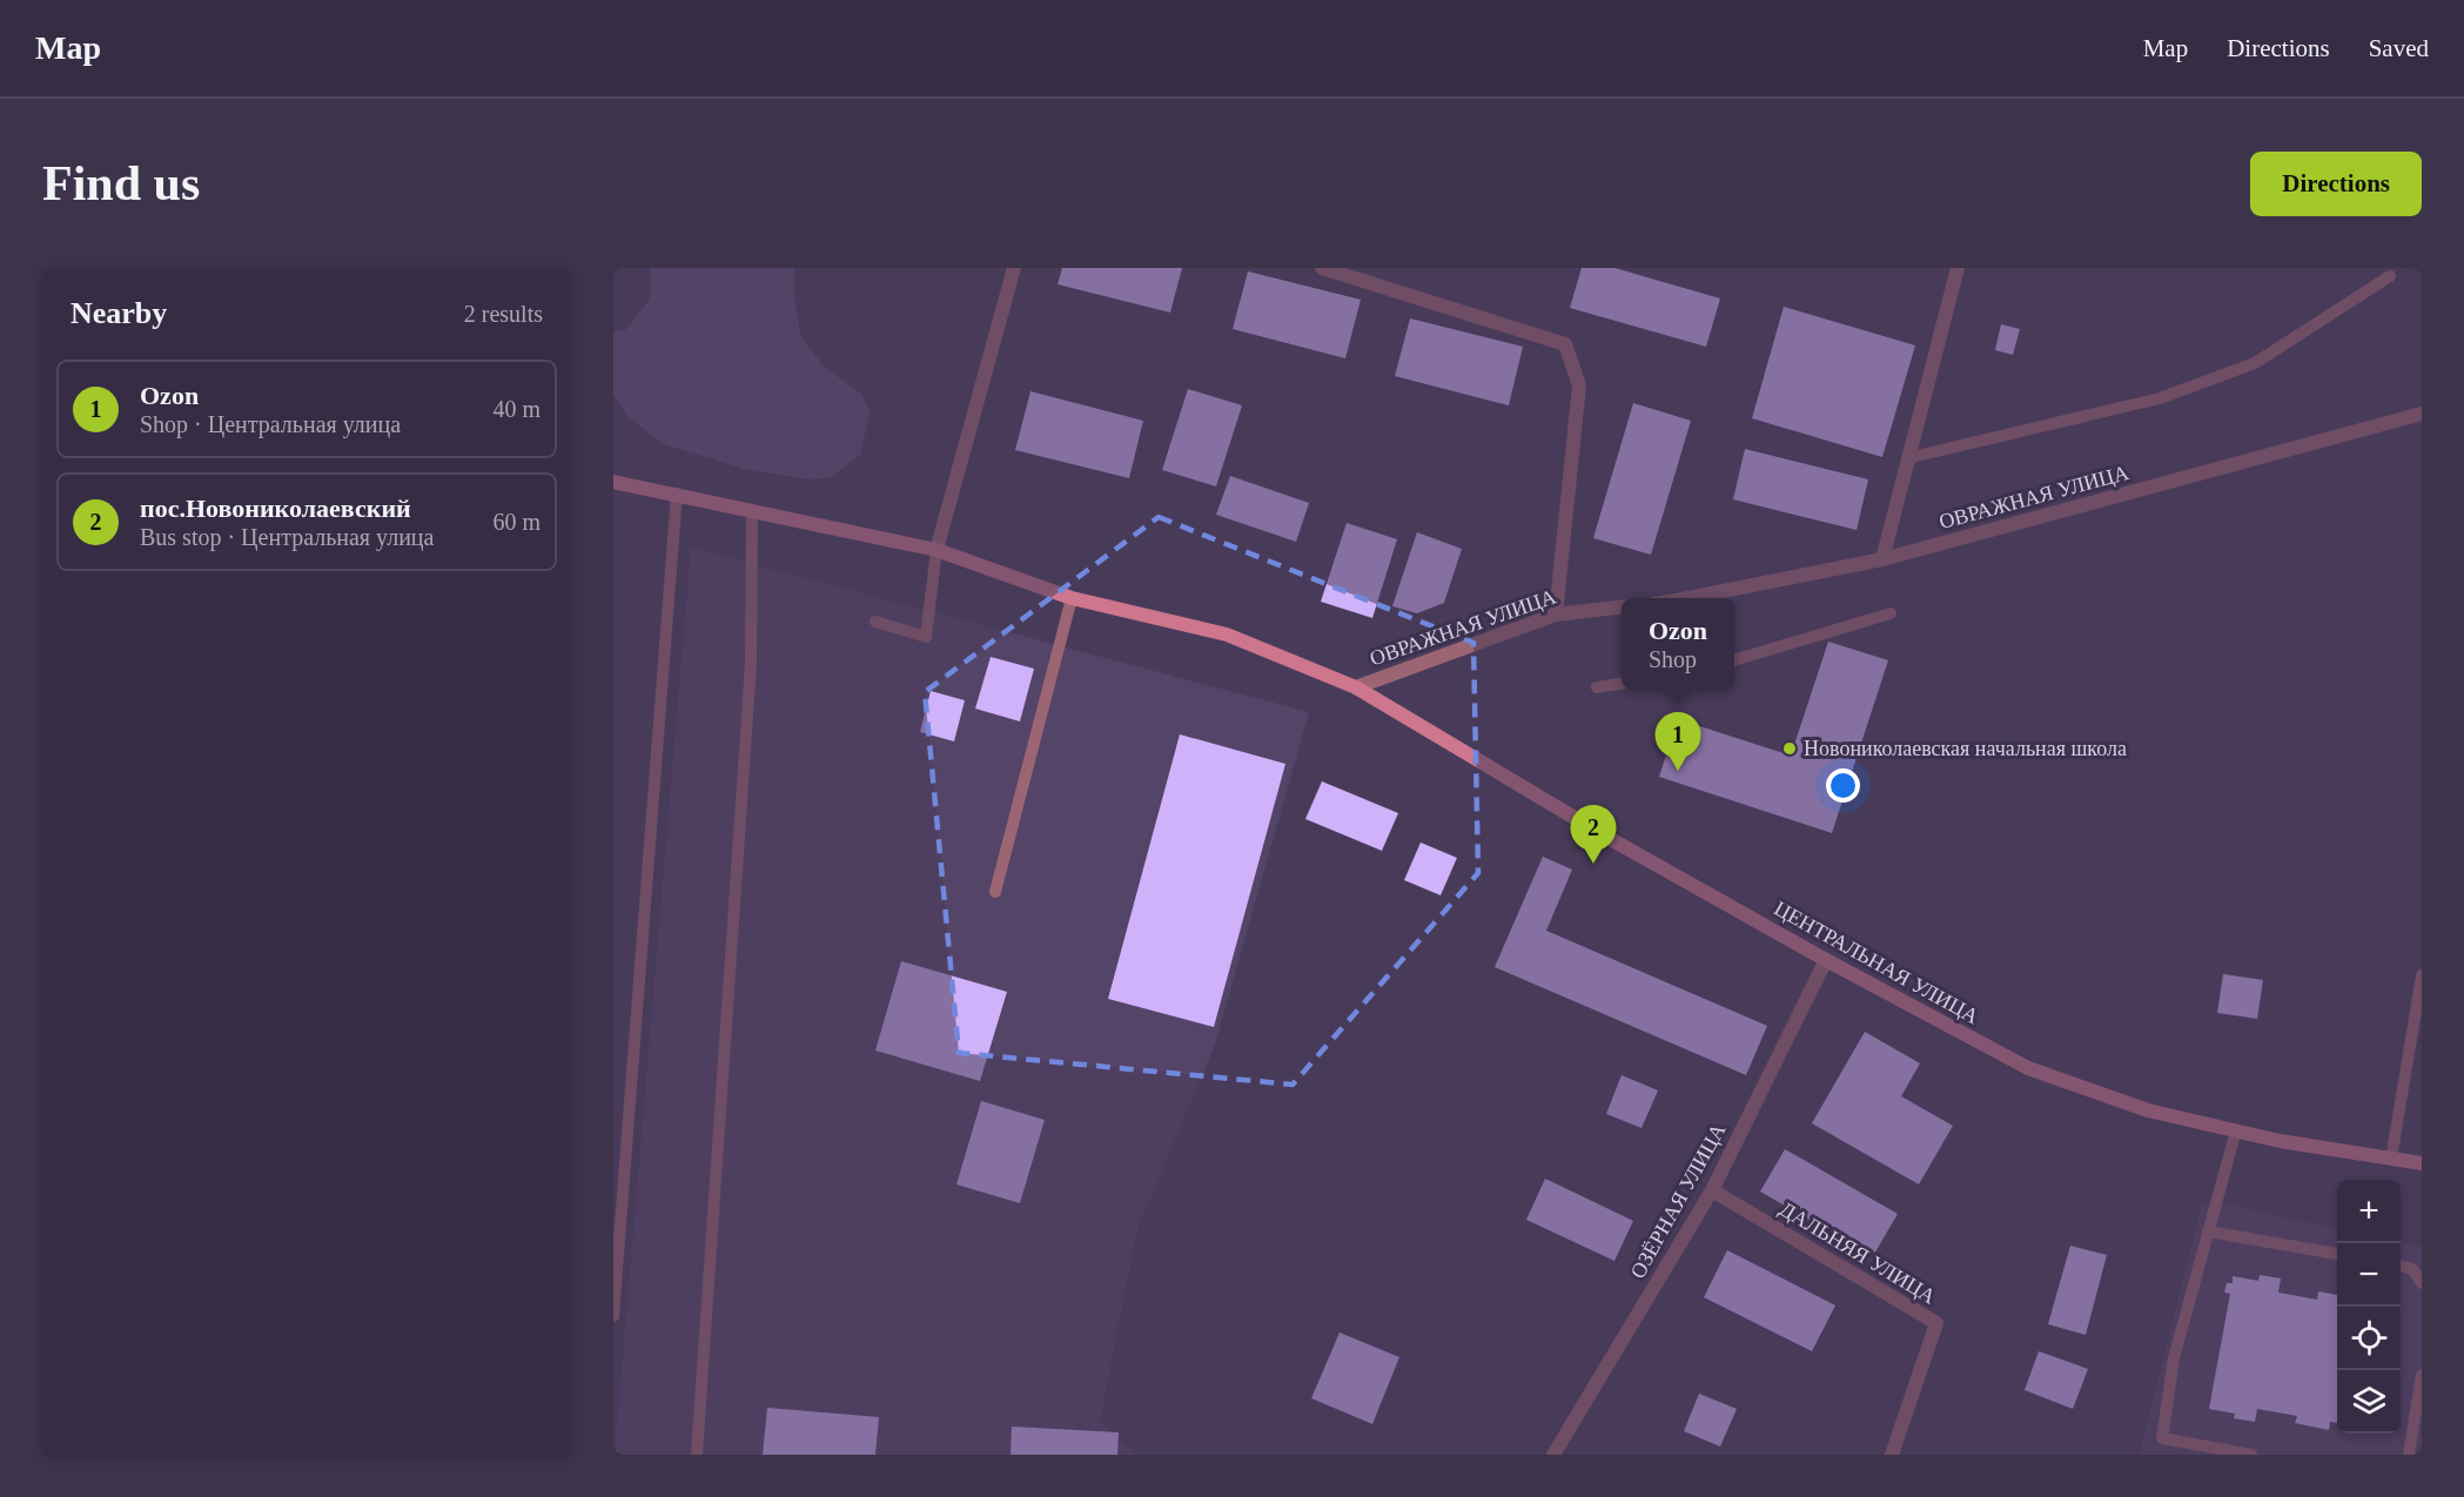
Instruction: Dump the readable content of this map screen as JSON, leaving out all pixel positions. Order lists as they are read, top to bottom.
{
  "streets": {
    "main road": ["ЦЕНТРАЛЬНАЯ УЛИЦА"],
    "street": ["ОВРАЖНАЯ УЛИЦА", "ОЗЁРНАЯ УЛИЦА", "ДАЛЬНЯЯ УЛИЦА"]
  },
  "crossings": [
    ["ОВРАЖНАЯ УЛИЦА", "ЦЕНТРАЛЬНАЯ УЛИЦА"],
    ["ЦЕНТРАЛЬНАЯ УЛИЦА", "ОЗЁРНАЯ УЛИЦА"],
    ["ОЗЁРНАЯ УЛИЦА", "ДАЛЬНЯЯ УЛИЦА"]
  ],
  "places": ["Новониколаевская начальная школа"],
  "page": {
    "header": "Map",
    "nav": ["Map", "Directions", "Saved"],
    "buttons": "Directions",
    "title": "Find us",
    "heading": ["Nearby", "2 results"],
    "list": [
      {
        "mark": "1",
        "name": "Ozon",
        "note": "Shop · Центральная улица",
        "value": "40 m"
      },
      {
        "mark": "2",
        "name": "пос.Новониколаевский",
        "note": "Bus stop · Центральная улица",
        "value": "60 m"
      }
    ],
    "popup": ["Ozon", "Shop"],
    "pins": ["1", "2"],
    "map_buttons": ["+", "−"]
  }
}
